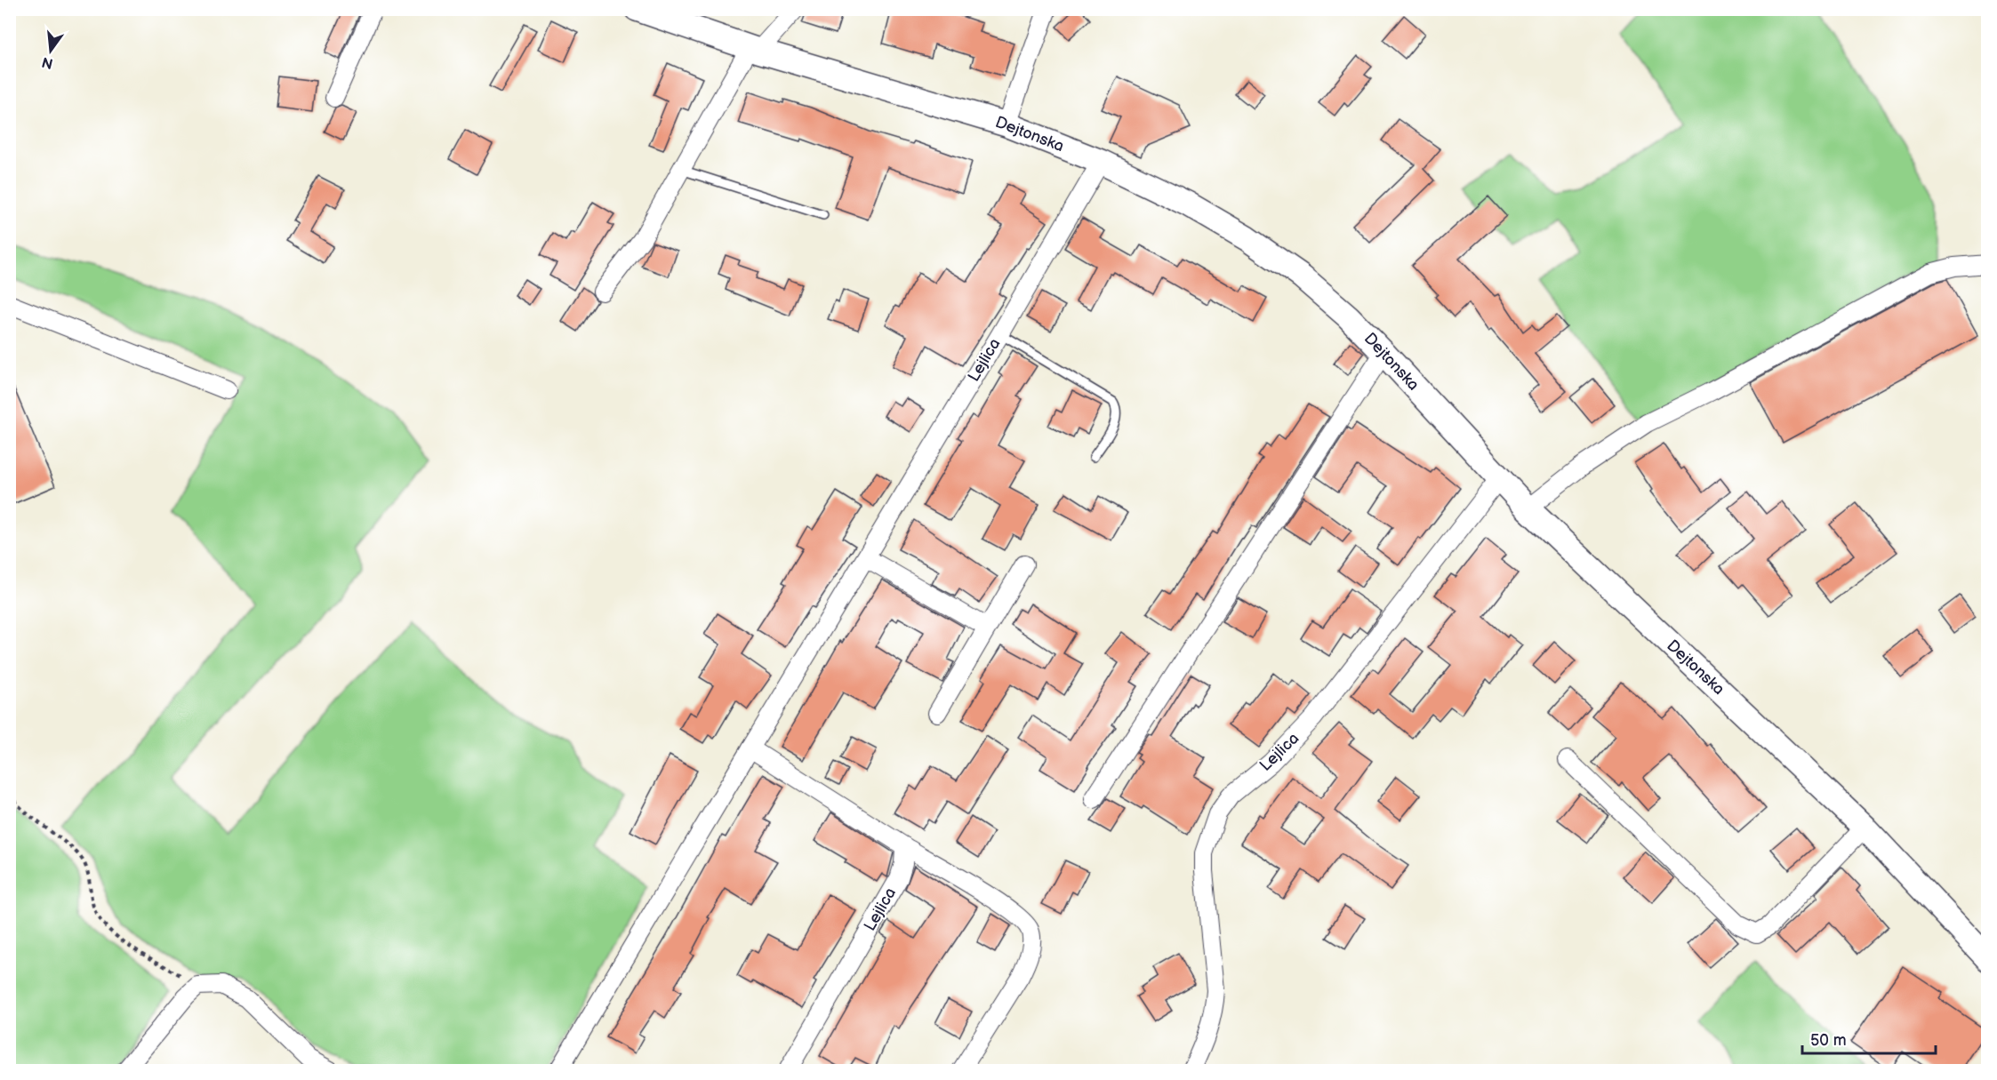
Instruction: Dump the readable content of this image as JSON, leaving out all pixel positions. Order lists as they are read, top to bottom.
{
  "streets": {
    "main road": ["Dejtonska"],
    "street": ["Lejlica"]
  },
  "crossings": [
    ["Dejtonska", "Lejlica"]
  ],
  "scale_bar": "50 m",
  "north": "bottom"
}
